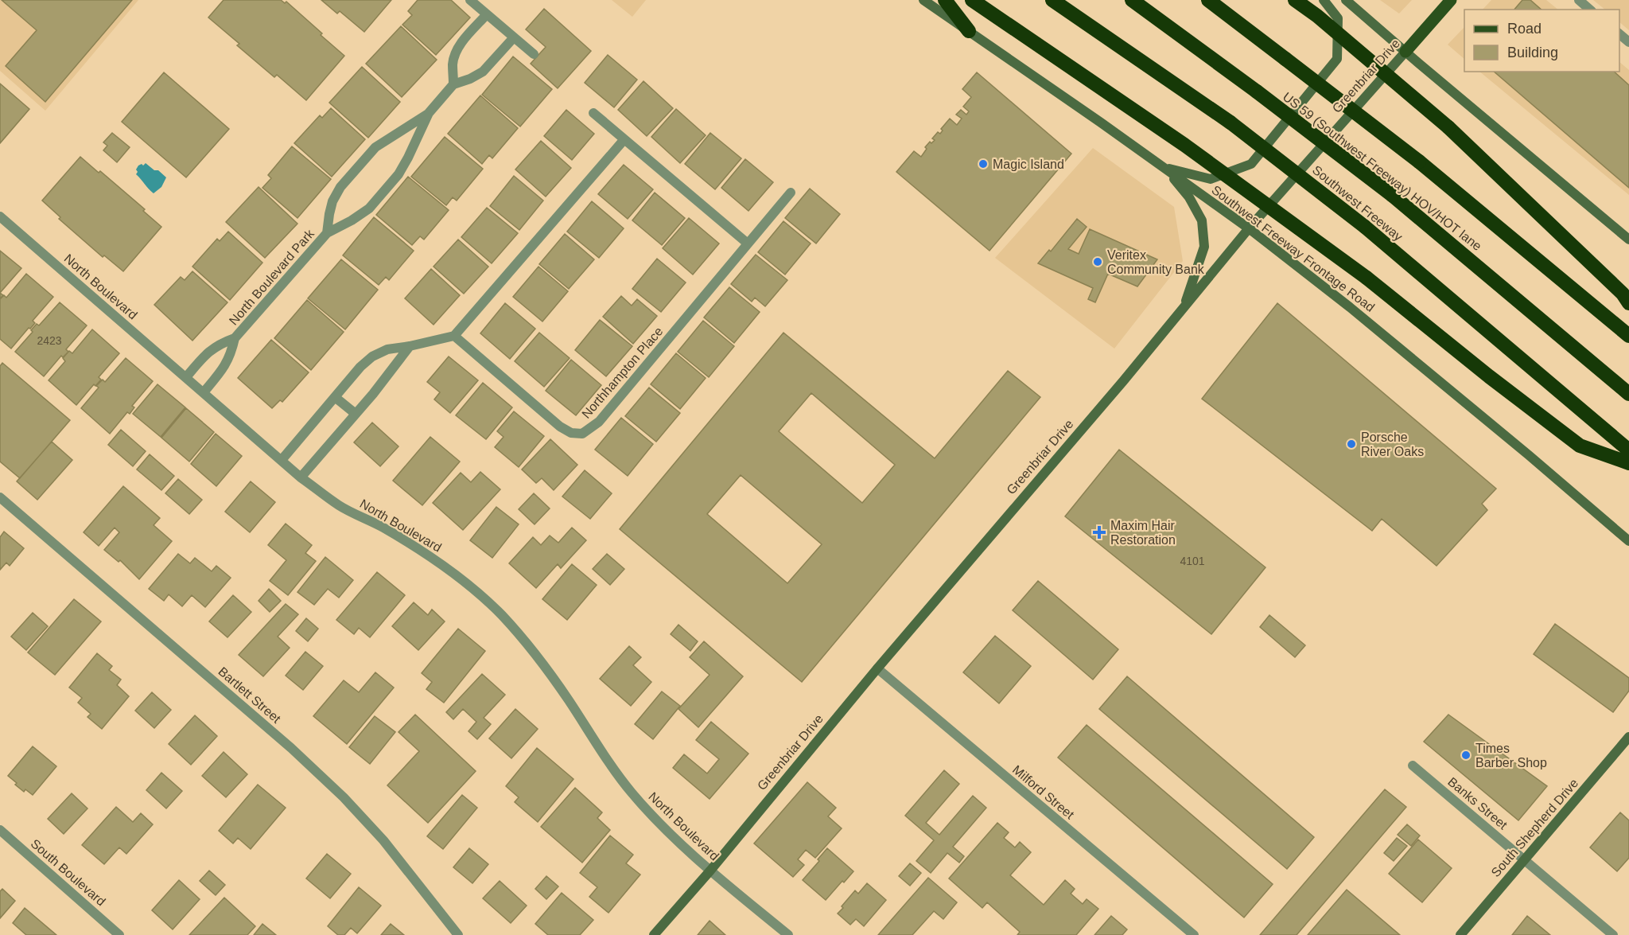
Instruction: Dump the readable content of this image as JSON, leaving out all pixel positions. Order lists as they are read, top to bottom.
{
  "streets": {
    "highway": ["US 59 (Southwest Freeway) HOV/HOT lane", "Southwest Freeway"],
    "main road": ["Greenbriar Drive", "Southwest Freeway Frontage Road", "South Shepherd Drive"],
    "street": [
      "North Boulevard Park",
      "North Boulevard",
      "Northhampton Place",
      "Bartlett Street",
      "Milford Street",
      "Banks Street",
      "South Boulevard"
    ]
  },
  "crossings": [
    ["Greenbriar Drive", "Southwest Freeway Frontage Road"],
    ["Greenbriar Drive", "North Boulevard"],
    ["Greenbriar Drive", "Milford Street"],
    ["North Boulevard Park", "North Boulevard"],
    ["Banks Street", "South Shepherd Drive"]
  ],
  "places": {
    "other": [
      "Magic Island",
      "Veritex Community Bank",
      "Porsche River Oaks",
      "Times Barber Shop"
    ],
    "health": ["Maxim Hair Restoration"]
  },
  "house_numbers": ["2423", "4101"],
  "legend": ["Road", "Building"]
}
